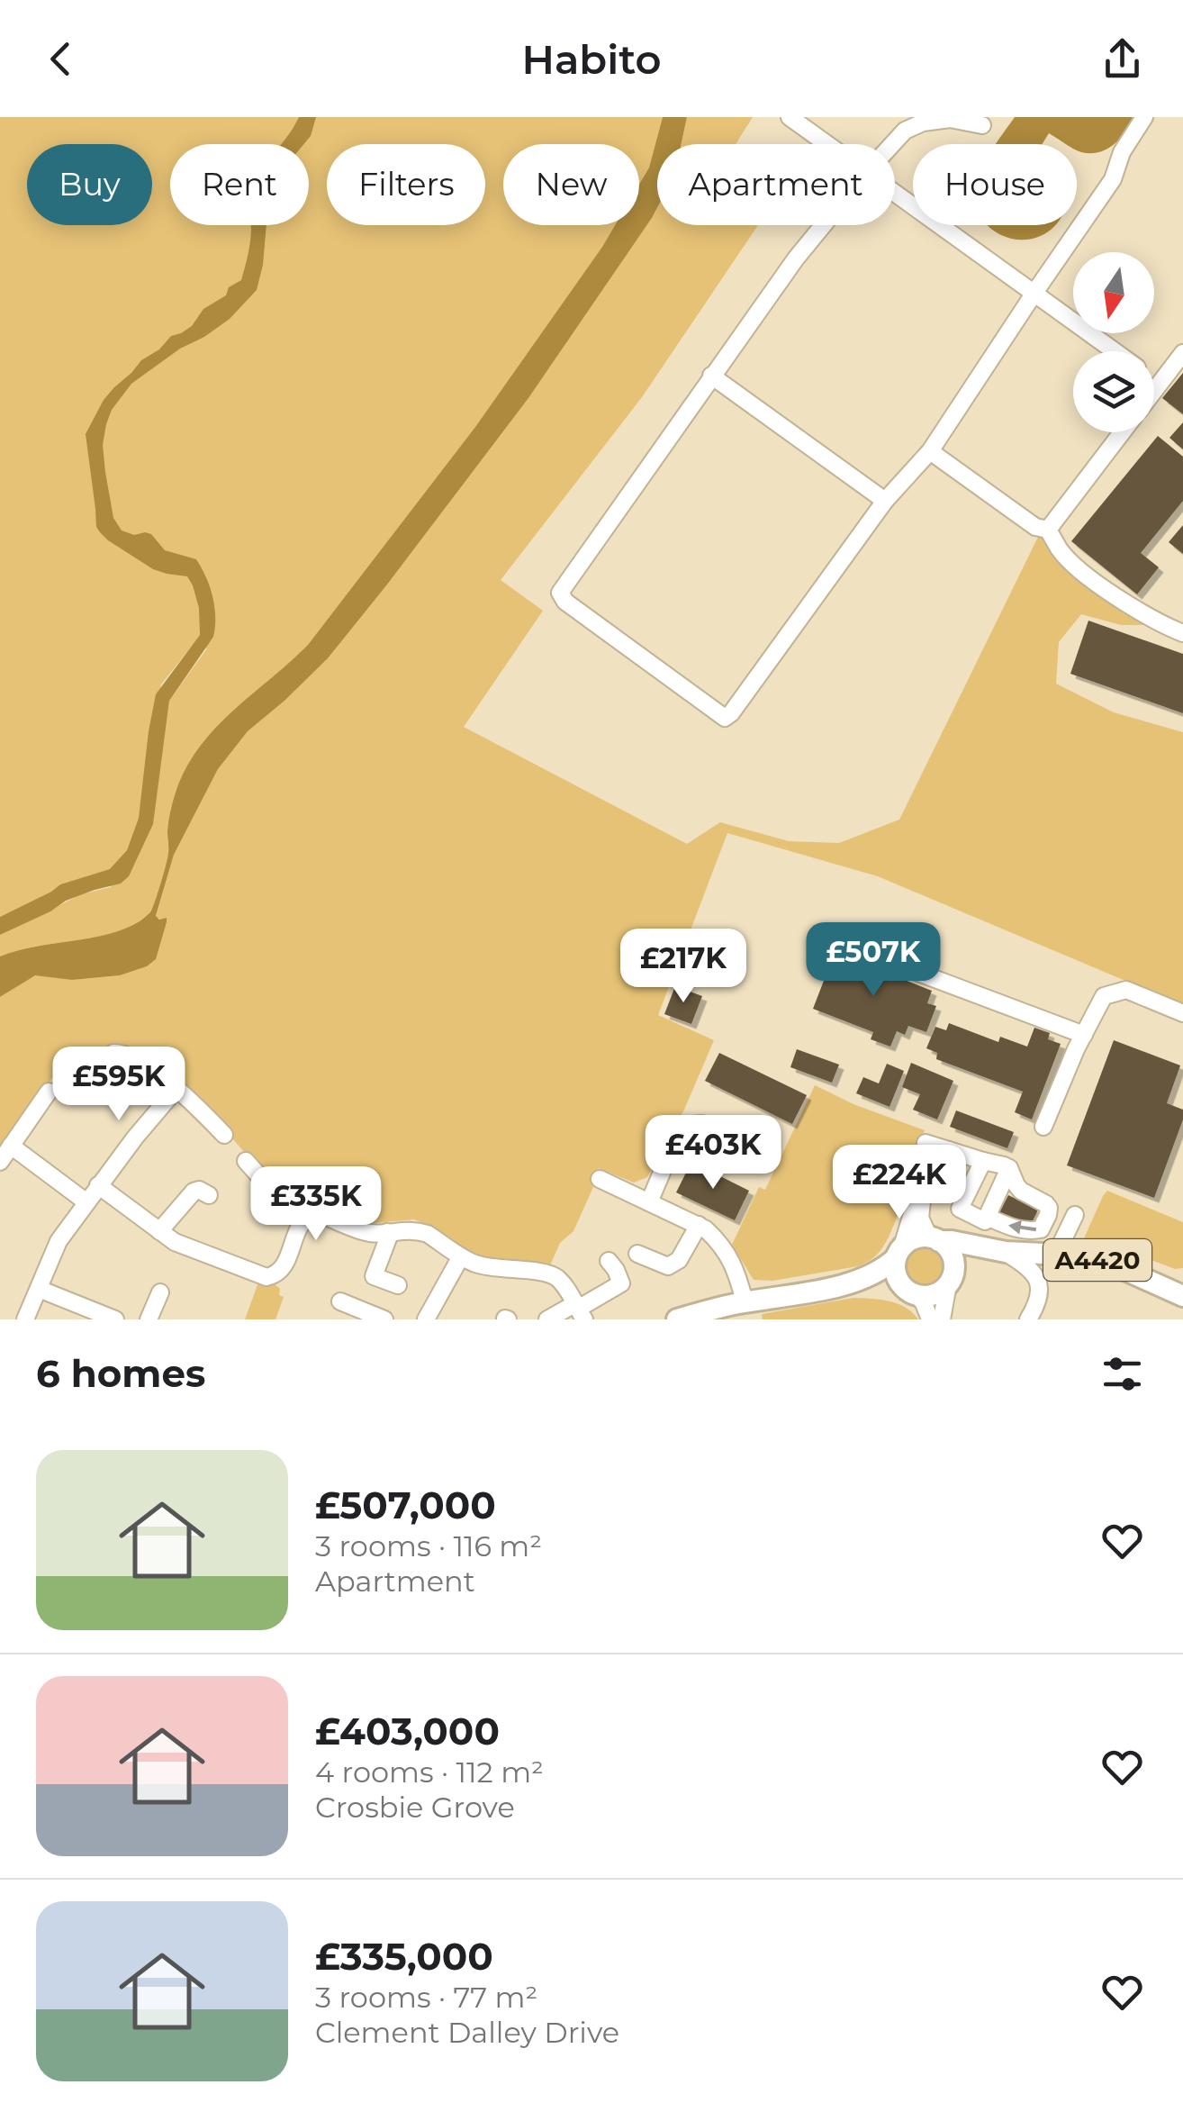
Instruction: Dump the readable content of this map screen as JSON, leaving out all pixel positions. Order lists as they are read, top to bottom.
{
  "streets": {
    "main road": ["A4420"]
  },
  "north": "bottom",
  "page": {
    "header": "Habito",
    "chip": [
      "Buy",
      "Rent",
      "Filters",
      "New",
      "Apartment",
      "House"
    ],
    "price": [
      "£507K",
      "£217K",
      "£595K",
      "£403K",
      "£224K",
      "£335K"
    ],
    "heading": "6 homes",
    "list": [
      {
        "name": "£507,000",
        "note": "3 rooms · 116 m² · Apartment"
      },
      {
        "name": "£403,000",
        "note": "4 rooms · 112 m² · Crosbie Grove"
      },
      {
        "name": "£335,000",
        "note": "3 rooms · 77 m² · Clement Dalley Drive"
      }
    ]
  }
}
